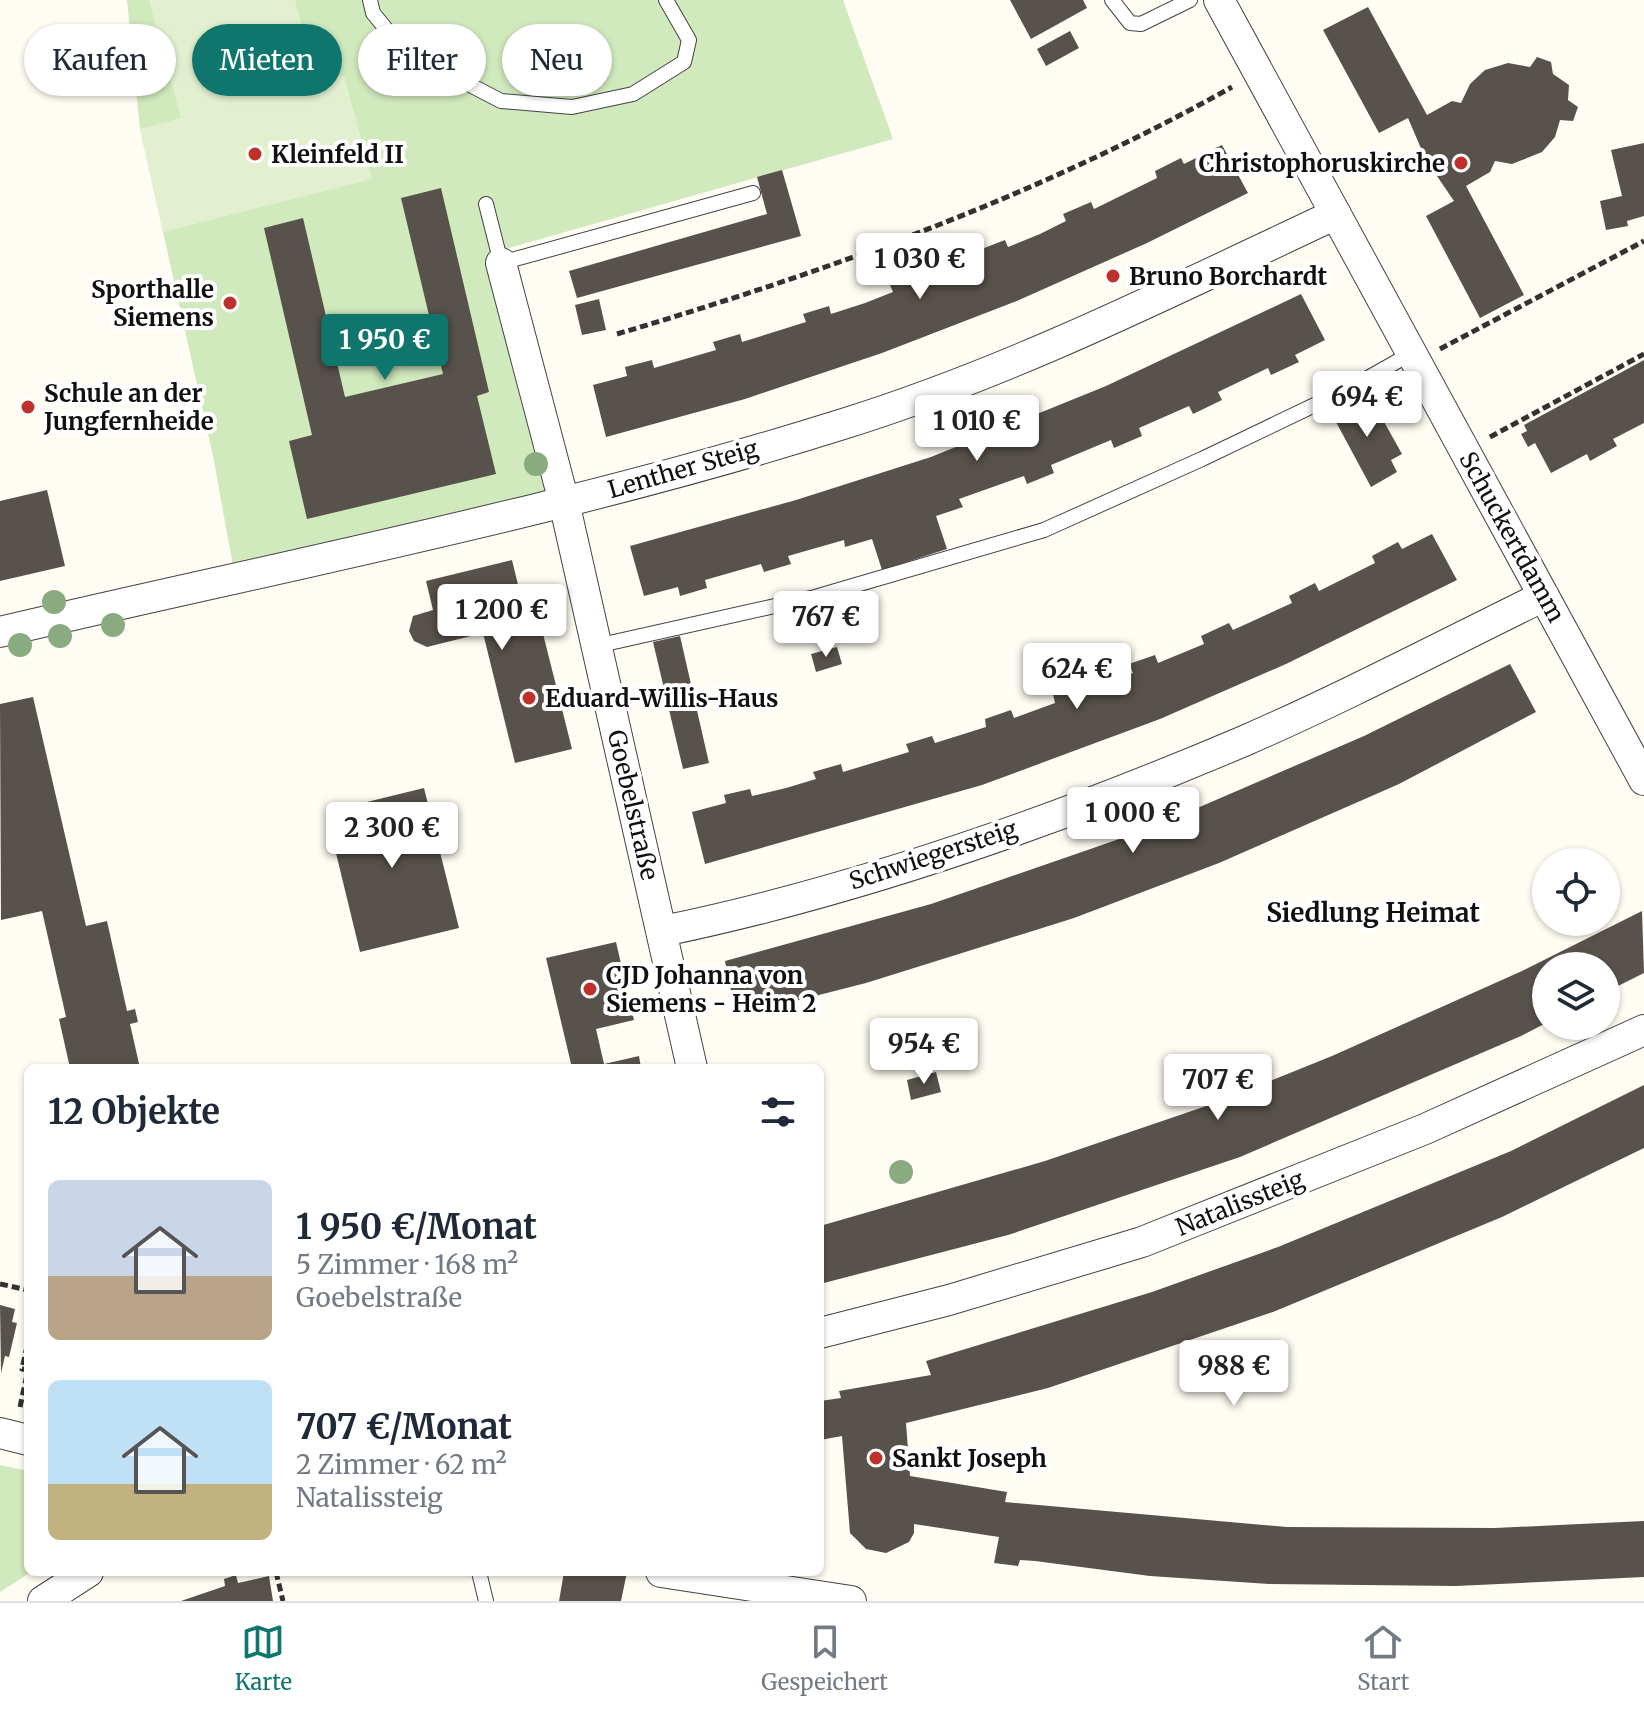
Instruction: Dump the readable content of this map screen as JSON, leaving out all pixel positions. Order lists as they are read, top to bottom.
{
  "streets": {
    "street": [
      "Lenther Steig",
      "Schuckertdamm",
      "Goebelstraße",
      "Schwiegersteig",
      "Natalissteig"
    ]
  },
  "crossings": [
    ["Lenther Steig", "Schuckertdamm"],
    ["Lenther Steig", "Goebelstraße"],
    ["Schuckertdamm", "Schwiegersteig"],
    ["Goebelstraße", "Schwiegersteig"]
  ],
  "districts": ["Siedlung Heimat"],
  "places": [
    "Kleinfeld II",
    "Christophoruskirche",
    "Bruno Borchardt",
    "Sporthalle Siemens",
    "Schule an der Jungfernheide",
    "Eduard-Willis-Haus",
    "CJD Johanna von Siemens - Heim 2",
    "Sankt Joseph"
  ],
  "page": {
    "chip": [
      "Kaufen",
      "Mieten",
      "Filter",
      "Neu"
    ],
    "price": [
      "1 030 €",
      "1 950 €",
      "694 €",
      "1 010 €",
      "1 200 €",
      "767 €",
      "624 €",
      "1 000 €",
      "2 300 €",
      "954 €",
      "707 €",
      "988 €"
    ],
    "heading": "12 Objekte",
    "list": [
      {
        "name": "1 950 €/Monat",
        "note": "5 Zimmer · 168 m² · Goebelstraße"
      },
      {
        "name": "707 €/Monat",
        "note": "2 Zimmer · 62 m² · Natalissteig"
      }
    ],
    "tabs": ["Karte", "Gespeichert", "Start"]
  }
}
